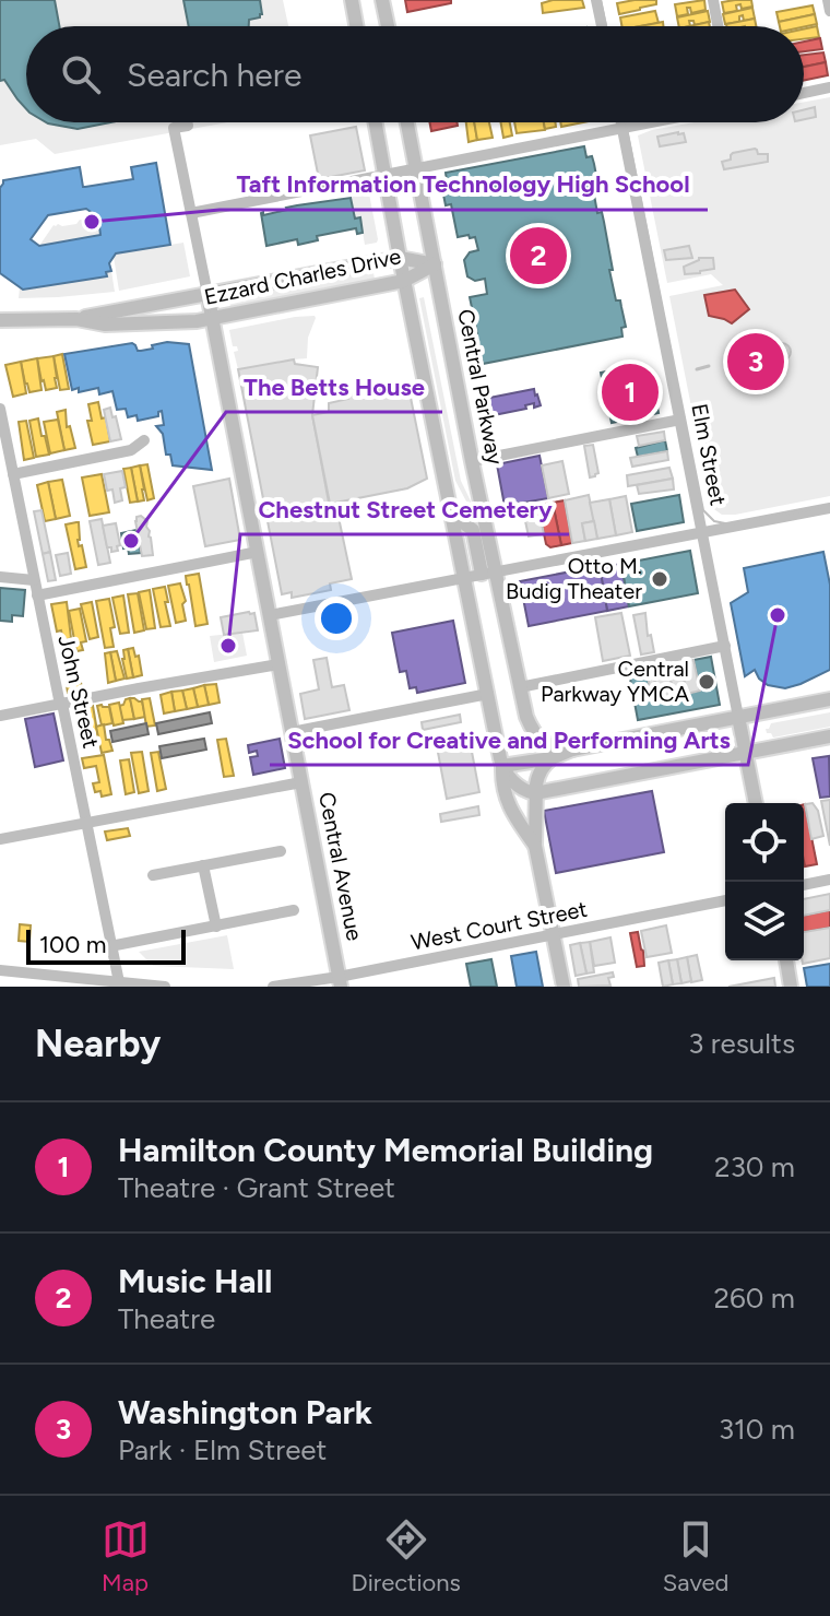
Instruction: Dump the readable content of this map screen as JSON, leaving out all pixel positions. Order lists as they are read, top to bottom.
{
  "streets": {
    "main road": [
      "Ezzard Charles Drive",
      "Central Parkway",
      "Elm Street",
      "Central Avenue"
    ],
    "street": ["John Street", "West Court Street"]
  },
  "crossings": [
    ["Ezzard Charles Drive", "Central Parkway"],
    ["Ezzard Charles Drive", "Central Avenue"],
    ["Central Avenue", "West Court Street"]
  ],
  "places": [
    "Taft Information Technology High School",
    "The Betts House",
    "Otto M. Budig Theater",
    "School for Creative and Performing Arts",
    "Chestnut Street Cemetery",
    "Central Parkway YMCA"
  ],
  "scale_bar": "100 m",
  "page": {
    "search": "Search here",
    "pins": ["2", "3", "1"],
    "scale": "100 m",
    "heading": ["Nearby", "3 results"],
    "list": [
      {
        "mark": "1",
        "name": "Hamilton County Memorial Building",
        "note": "Theatre · Grant Street",
        "value": "230 m"
      },
      {
        "mark": "2",
        "name": "Music Hall",
        "note": "Theatre",
        "value": "260 m"
      },
      {
        "mark": "3",
        "name": "Washington Park",
        "note": "Park · Elm Street",
        "value": "310 m"
      }
    ],
    "nav": ["Map", "Directions", "Saved"]
  }
}
